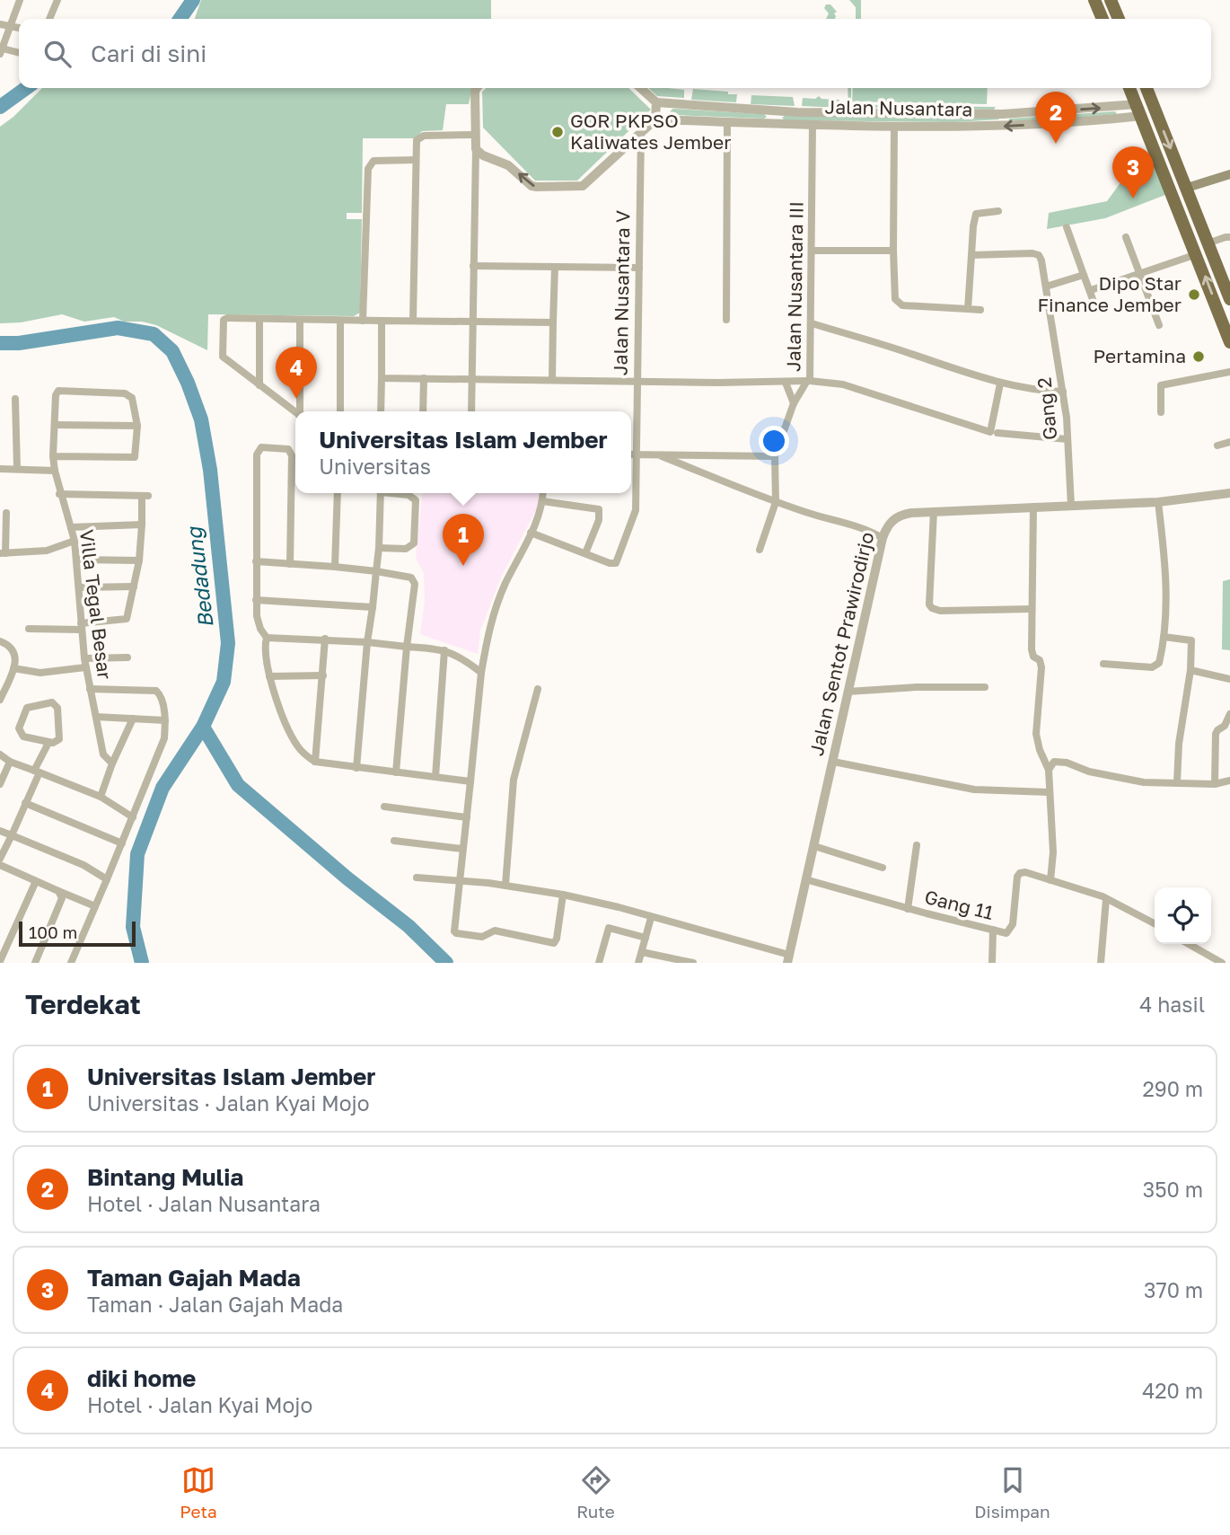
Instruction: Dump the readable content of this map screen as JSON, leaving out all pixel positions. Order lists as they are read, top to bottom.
{
  "streets": {
    "street": [
      "Jalan Nusantara",
      "Jalan Nusantara III",
      "Jalan Nusantara V",
      "Gang 2",
      "Villa Tegal Besar",
      "Jalan Sentot Prawirodirjo",
      "Gang 11"
    ]
  },
  "crossings": [
    ["Jalan Nusantara", "Jalan Nusantara III"],
    ["Gang 2", "Jalan Sentot Prawirodirjo"],
    ["Jalan Sentot Prawirodirjo", "Gang 11"]
  ],
  "water": ["Bedadung"],
  "places": ["GOR PKPSO Kaliwates Jember", "Dipo Star Finance Jember", "Pertamina"],
  "scale_bar": "100 m",
  "page": {
    "search": "Cari di sini",
    "pins": [
      "2",
      "3",
      "4",
      "1"
    ],
    "popup": ["Universitas Islam Jember", "Universitas"],
    "scale": "100 m",
    "heading": ["Terdekat", "4 hasil"],
    "list": [
      {
        "mark": "1",
        "name": "Universitas Islam Jember",
        "note": "Universitas · Jalan Kyai Mojo",
        "value": "290 m"
      },
      {
        "mark": "2",
        "name": "Bintang Mulia",
        "note": "Hotel · Jalan Nusantara",
        "value": "350 m"
      },
      {
        "mark": "3",
        "name": "Taman Gajah Mada",
        "note": "Taman · Jalan Gajah Mada",
        "value": "370 m"
      },
      {
        "mark": "4",
        "name": "diki home",
        "note": "Hotel · Jalan Kyai Mojo",
        "value": "420 m"
      }
    ],
    "nav": ["Peta", "Rute", "Disimpan"]
  }
}
